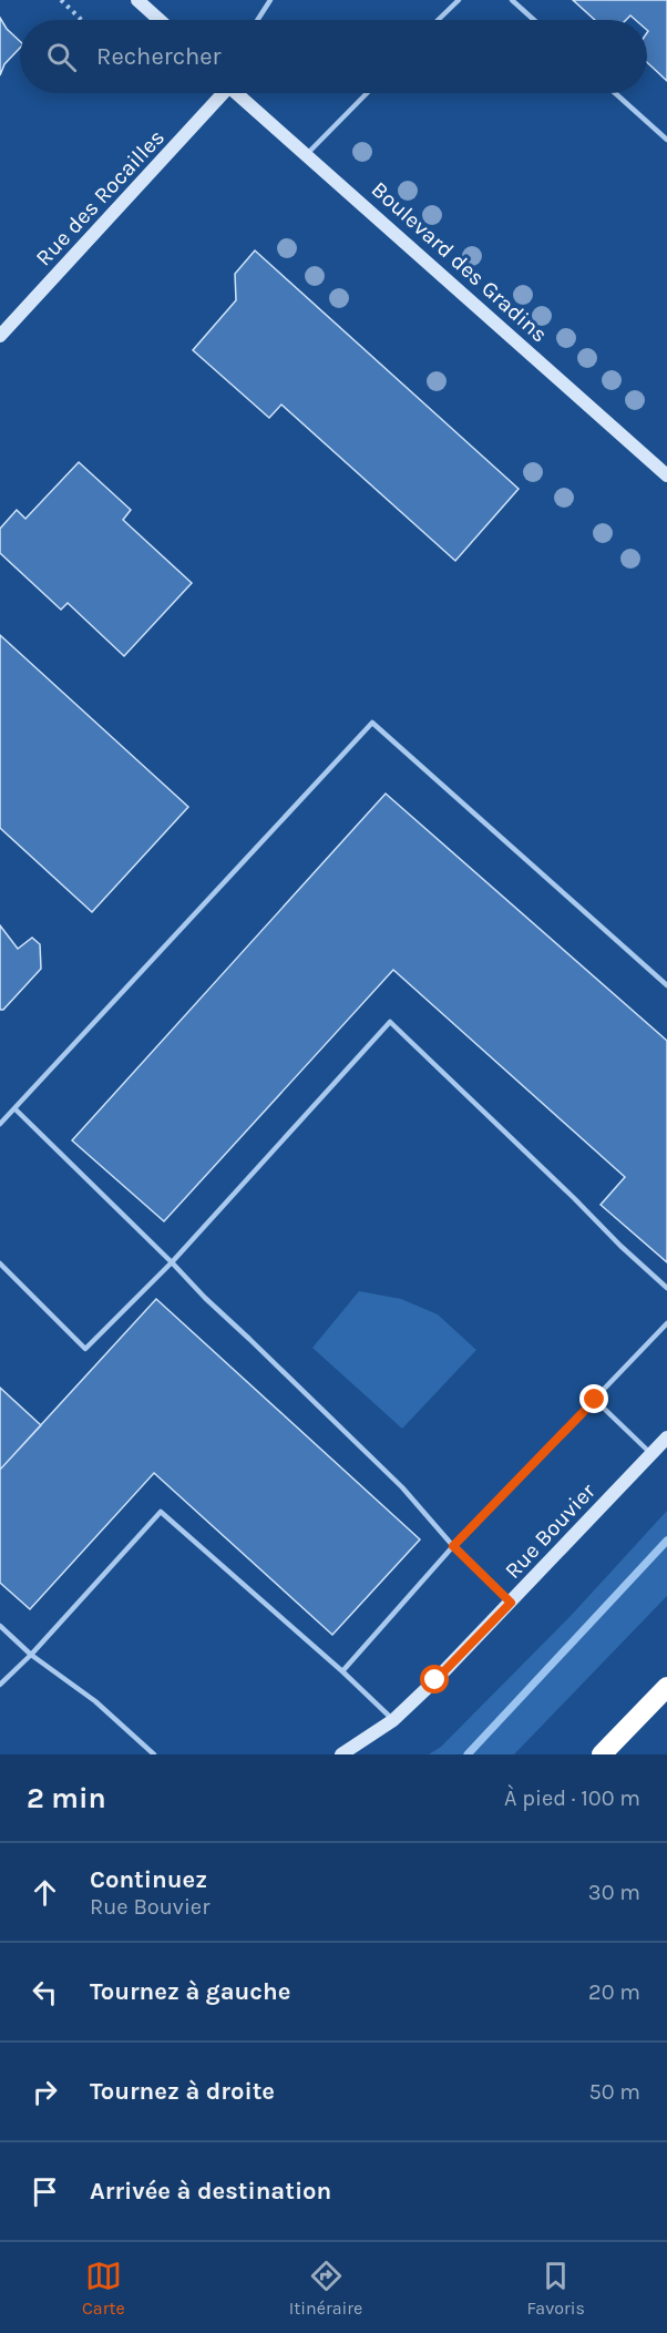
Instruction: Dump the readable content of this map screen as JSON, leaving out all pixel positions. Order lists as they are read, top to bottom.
{
  "streets": {
    "street": ["Rue des Rocailles", "Boulevard des Gradins", "Rue Bouvier"]
  },
  "page": {
    "search": "Rechercher",
    "heading": ["2 min", "À pied · 100 m"],
    "list": [
      ["Continuez", "Rue Bouvier", "30 m"],
      ["Tournez à gauche", "20 m"],
      ["Tournez à droite", "50 m"],
      "Arrivée à destination"
    ],
    "nav": ["Carte", "Itinéraire", "Favoris"]
  }
}
